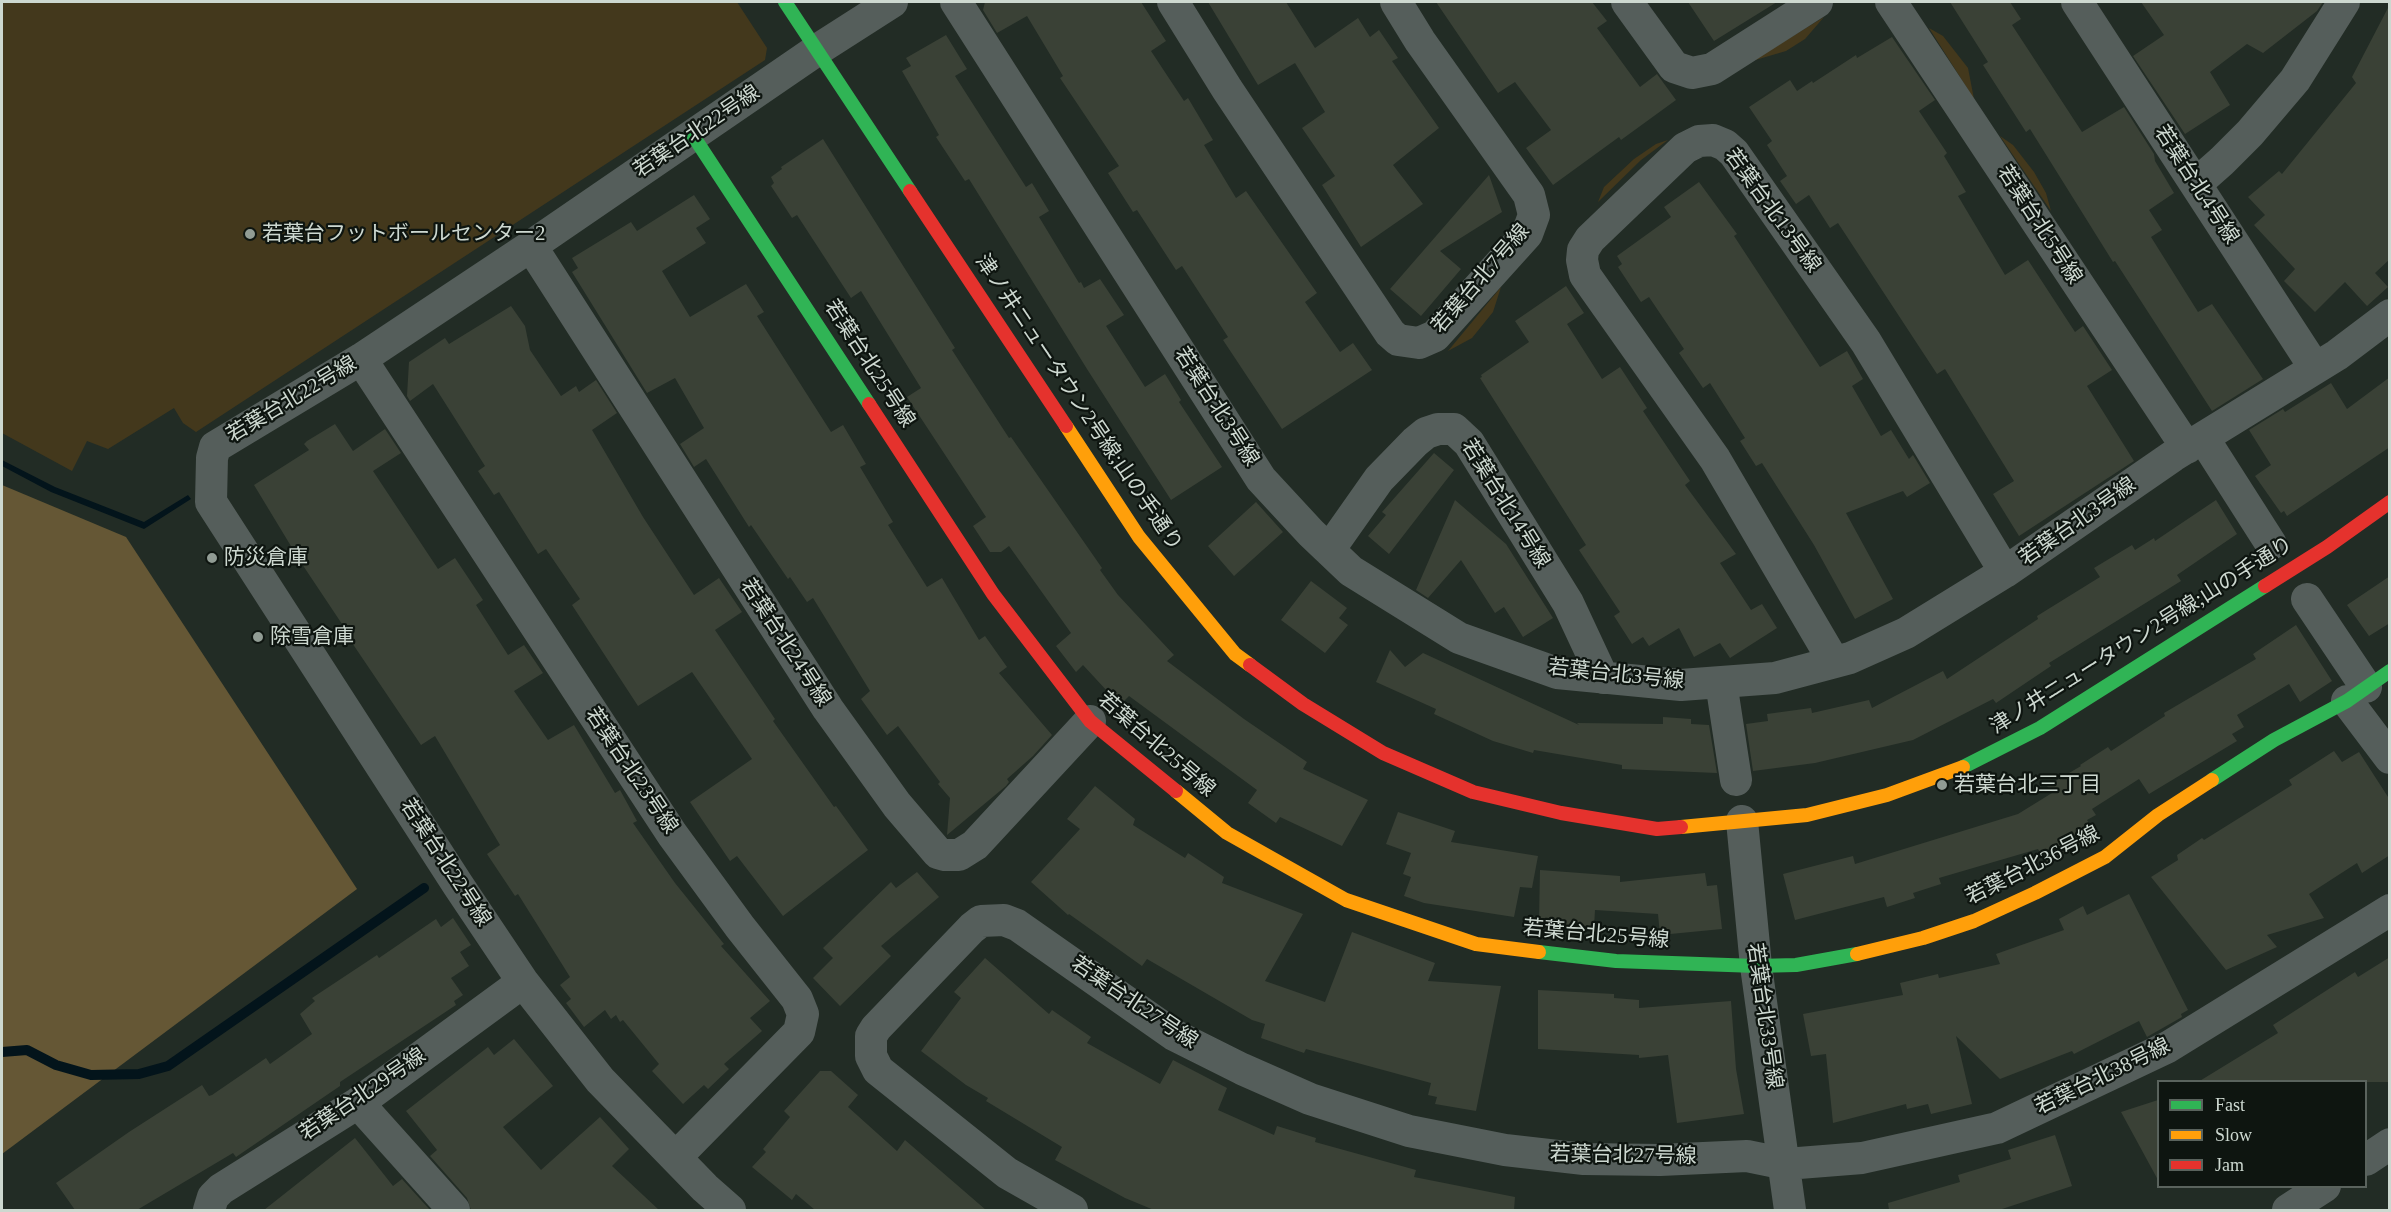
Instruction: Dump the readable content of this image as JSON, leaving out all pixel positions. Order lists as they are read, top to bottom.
{
  "streets": {
    "street": [
      "若葉台北22号線",
      "若葉台北4号線",
      "若葉台北13号線",
      "若葉台北5号線",
      "若葉台北7号線",
      "若葉台北25号線",
      "津ノ井ニュータウン2号線;山の手通り",
      "若葉台北3号線",
      "若葉台北14号線",
      "若葉台北24号線",
      "若葉台北23号線",
      "若葉台北36号線",
      "若葉台北27号線",
      "若葉台北33号線",
      "若葉台北38号線",
      "若葉台北29号線"
    ]
  },
  "crossings": [
    ["若葉台北22号線", "若葉台北25号線"],
    ["若葉台北22号線", "津ノ井ニュータウン2号線;山の手通り"],
    ["若葉台北22号線", "若葉台北24号線"],
    ["若葉台北22号線", "若葉台北23号線"],
    ["若葉台北22号線", "若葉台北29号線"],
    ["若葉台北4号線", "若葉台北3号線"],
    ["若葉台北13号線", "若葉台北3号線"],
    ["若葉台北5号線", "若葉台北3号線"],
    ["若葉台北25号線", "若葉台北24号線"],
    ["若葉台北25号線", "若葉台北36号線"],
    ["若葉台北25号線", "若葉台北33号線"],
    ["津ノ井ニュータウン2号線;山の手通り", "若葉台北33号線"],
    ["若葉台北3号線", "若葉台北14号線"],
    ["若葉台北36号線", "若葉台北33号線"],
    ["若葉台北27号線", "若葉台北33号線"],
    ["若葉台北27号線", "若葉台北38号線"],
    ["若葉台北33号線", "若葉台北38号線"]
  ],
  "places": [
    "若葉台フットボールセンター2",
    "防災倉庫",
    "除雪倉庫",
    "若葉台北三丁目"
  ],
  "legend": ["Fast", "Slow", "Jam"]
}
